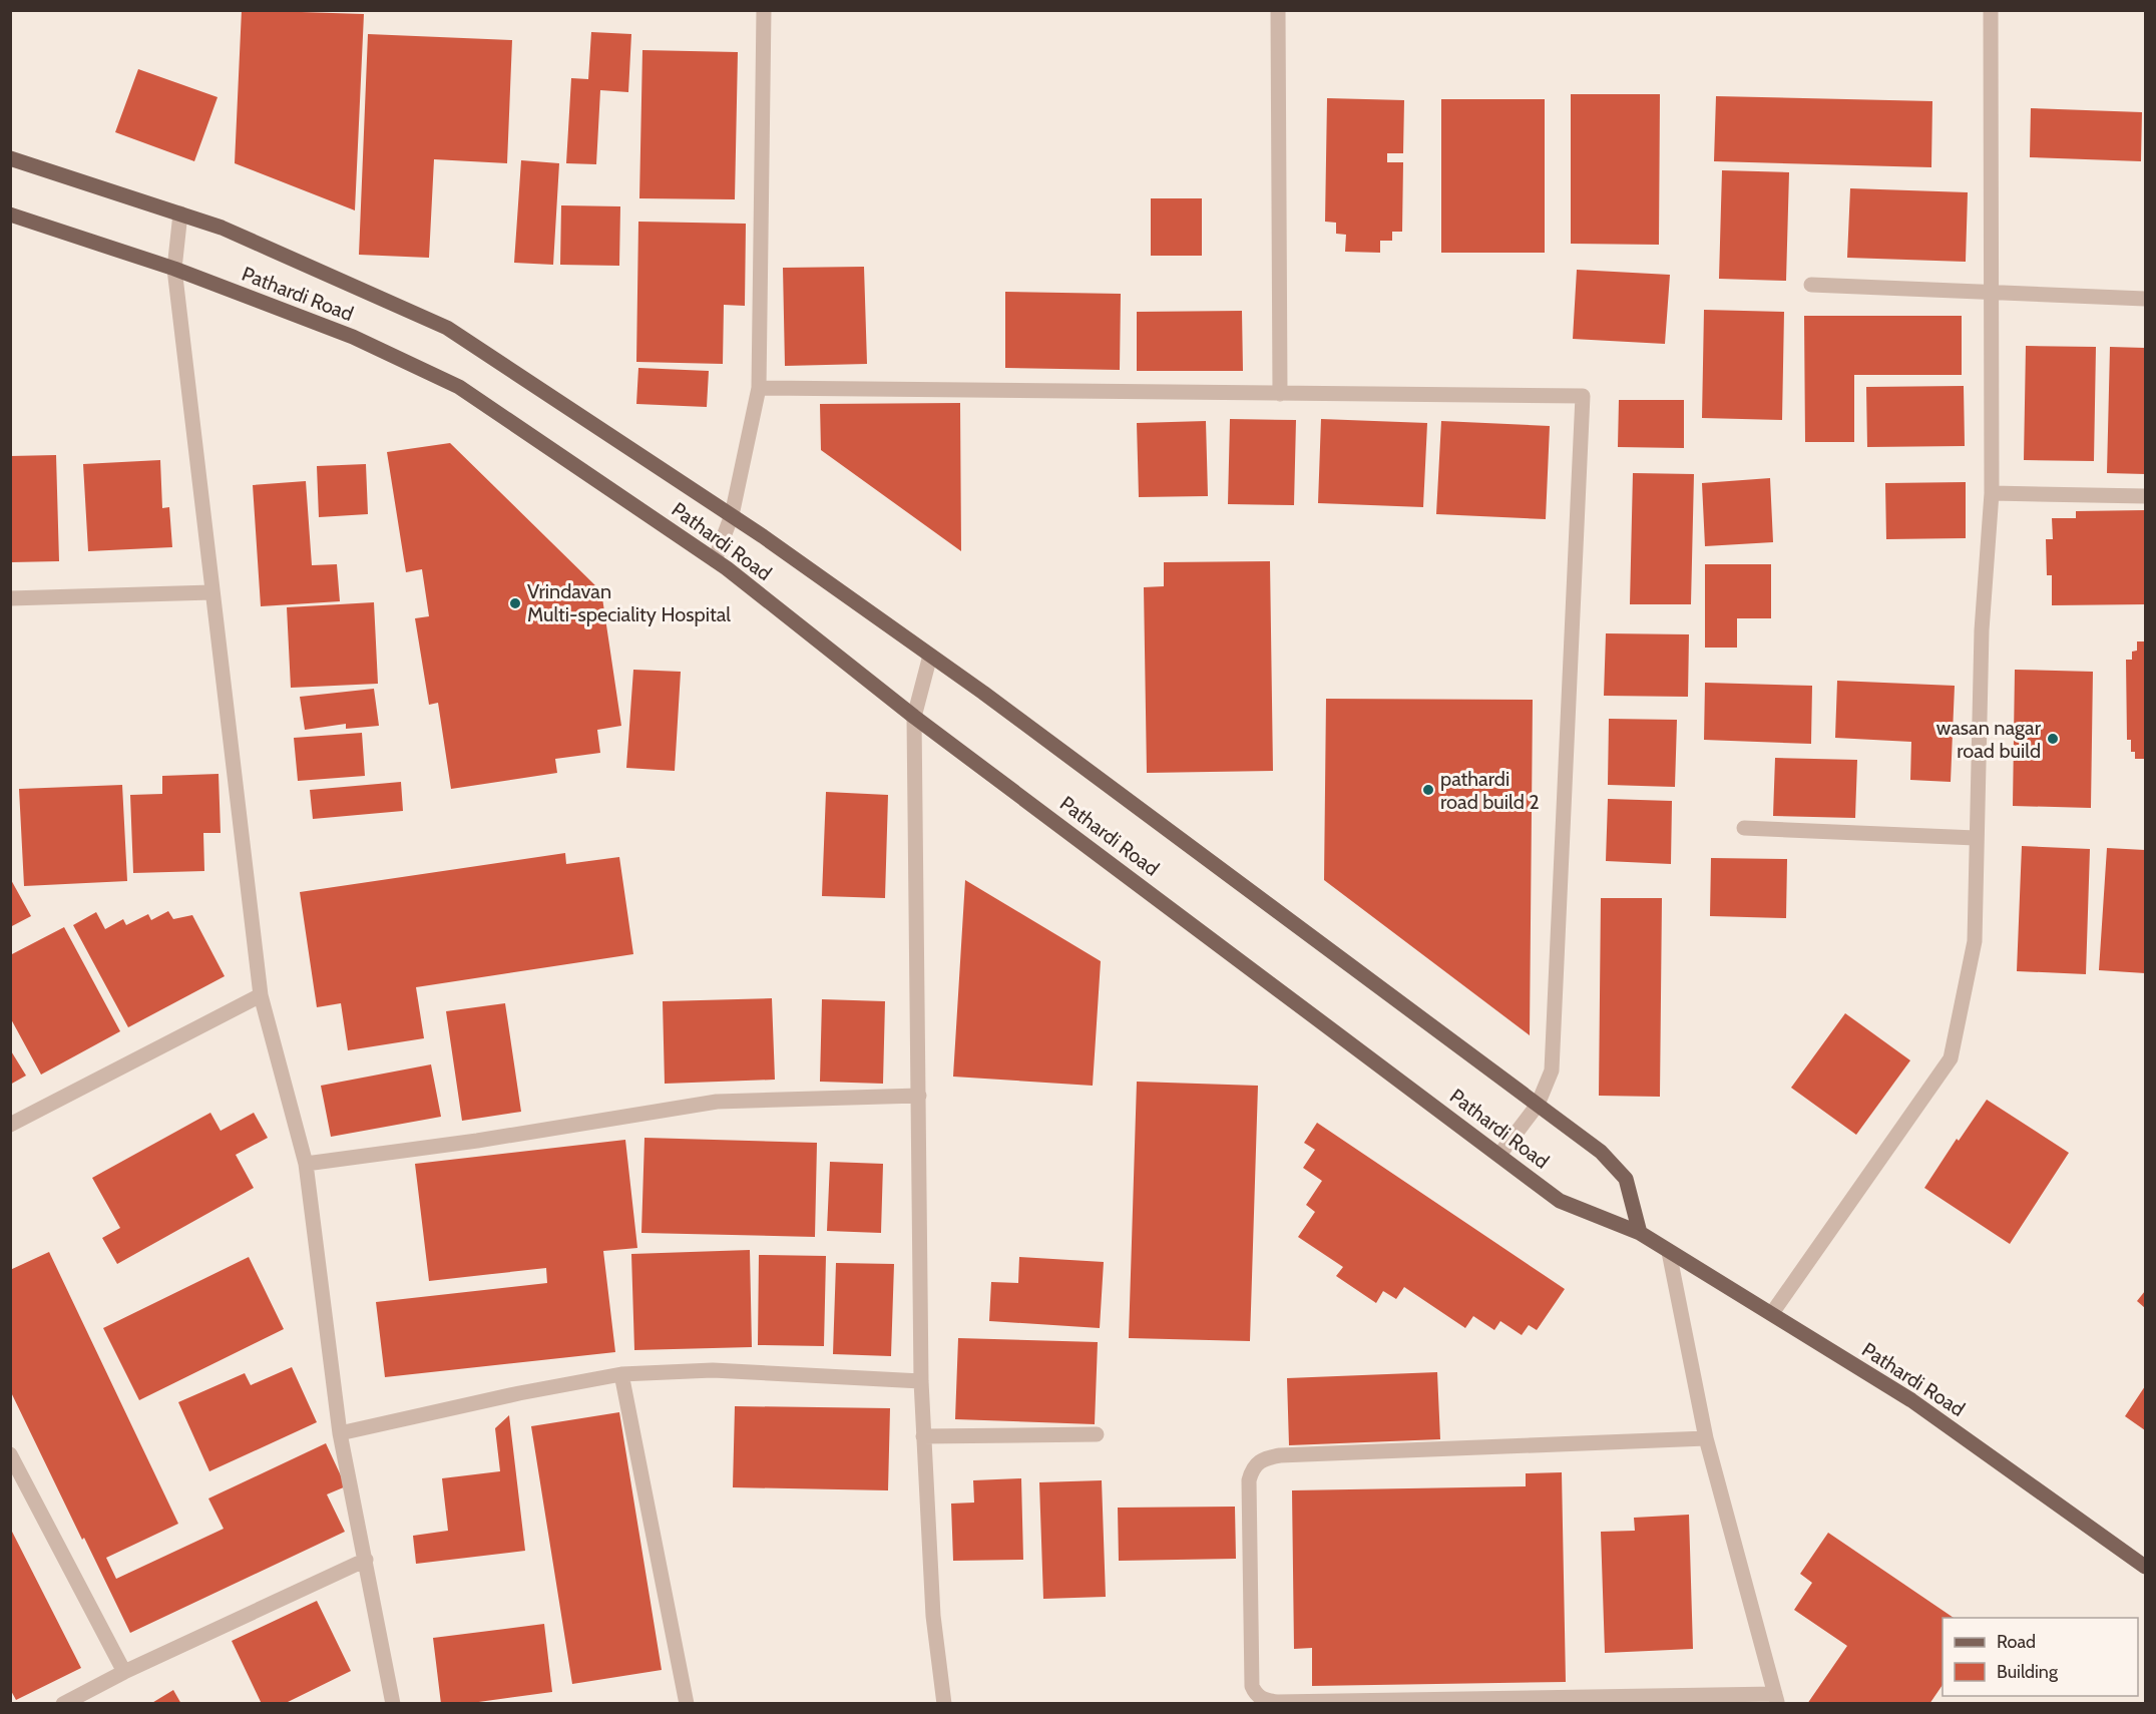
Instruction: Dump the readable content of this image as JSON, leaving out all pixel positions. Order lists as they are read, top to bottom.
{
  "streets": {
    "main road": ["Pathardi Road"]
  },
  "places": ["Vrindavan Multi-speciality Hospital", "wasan nagar road build", "pathardi road build 2"],
  "legend": ["Road", "Building"]
}
